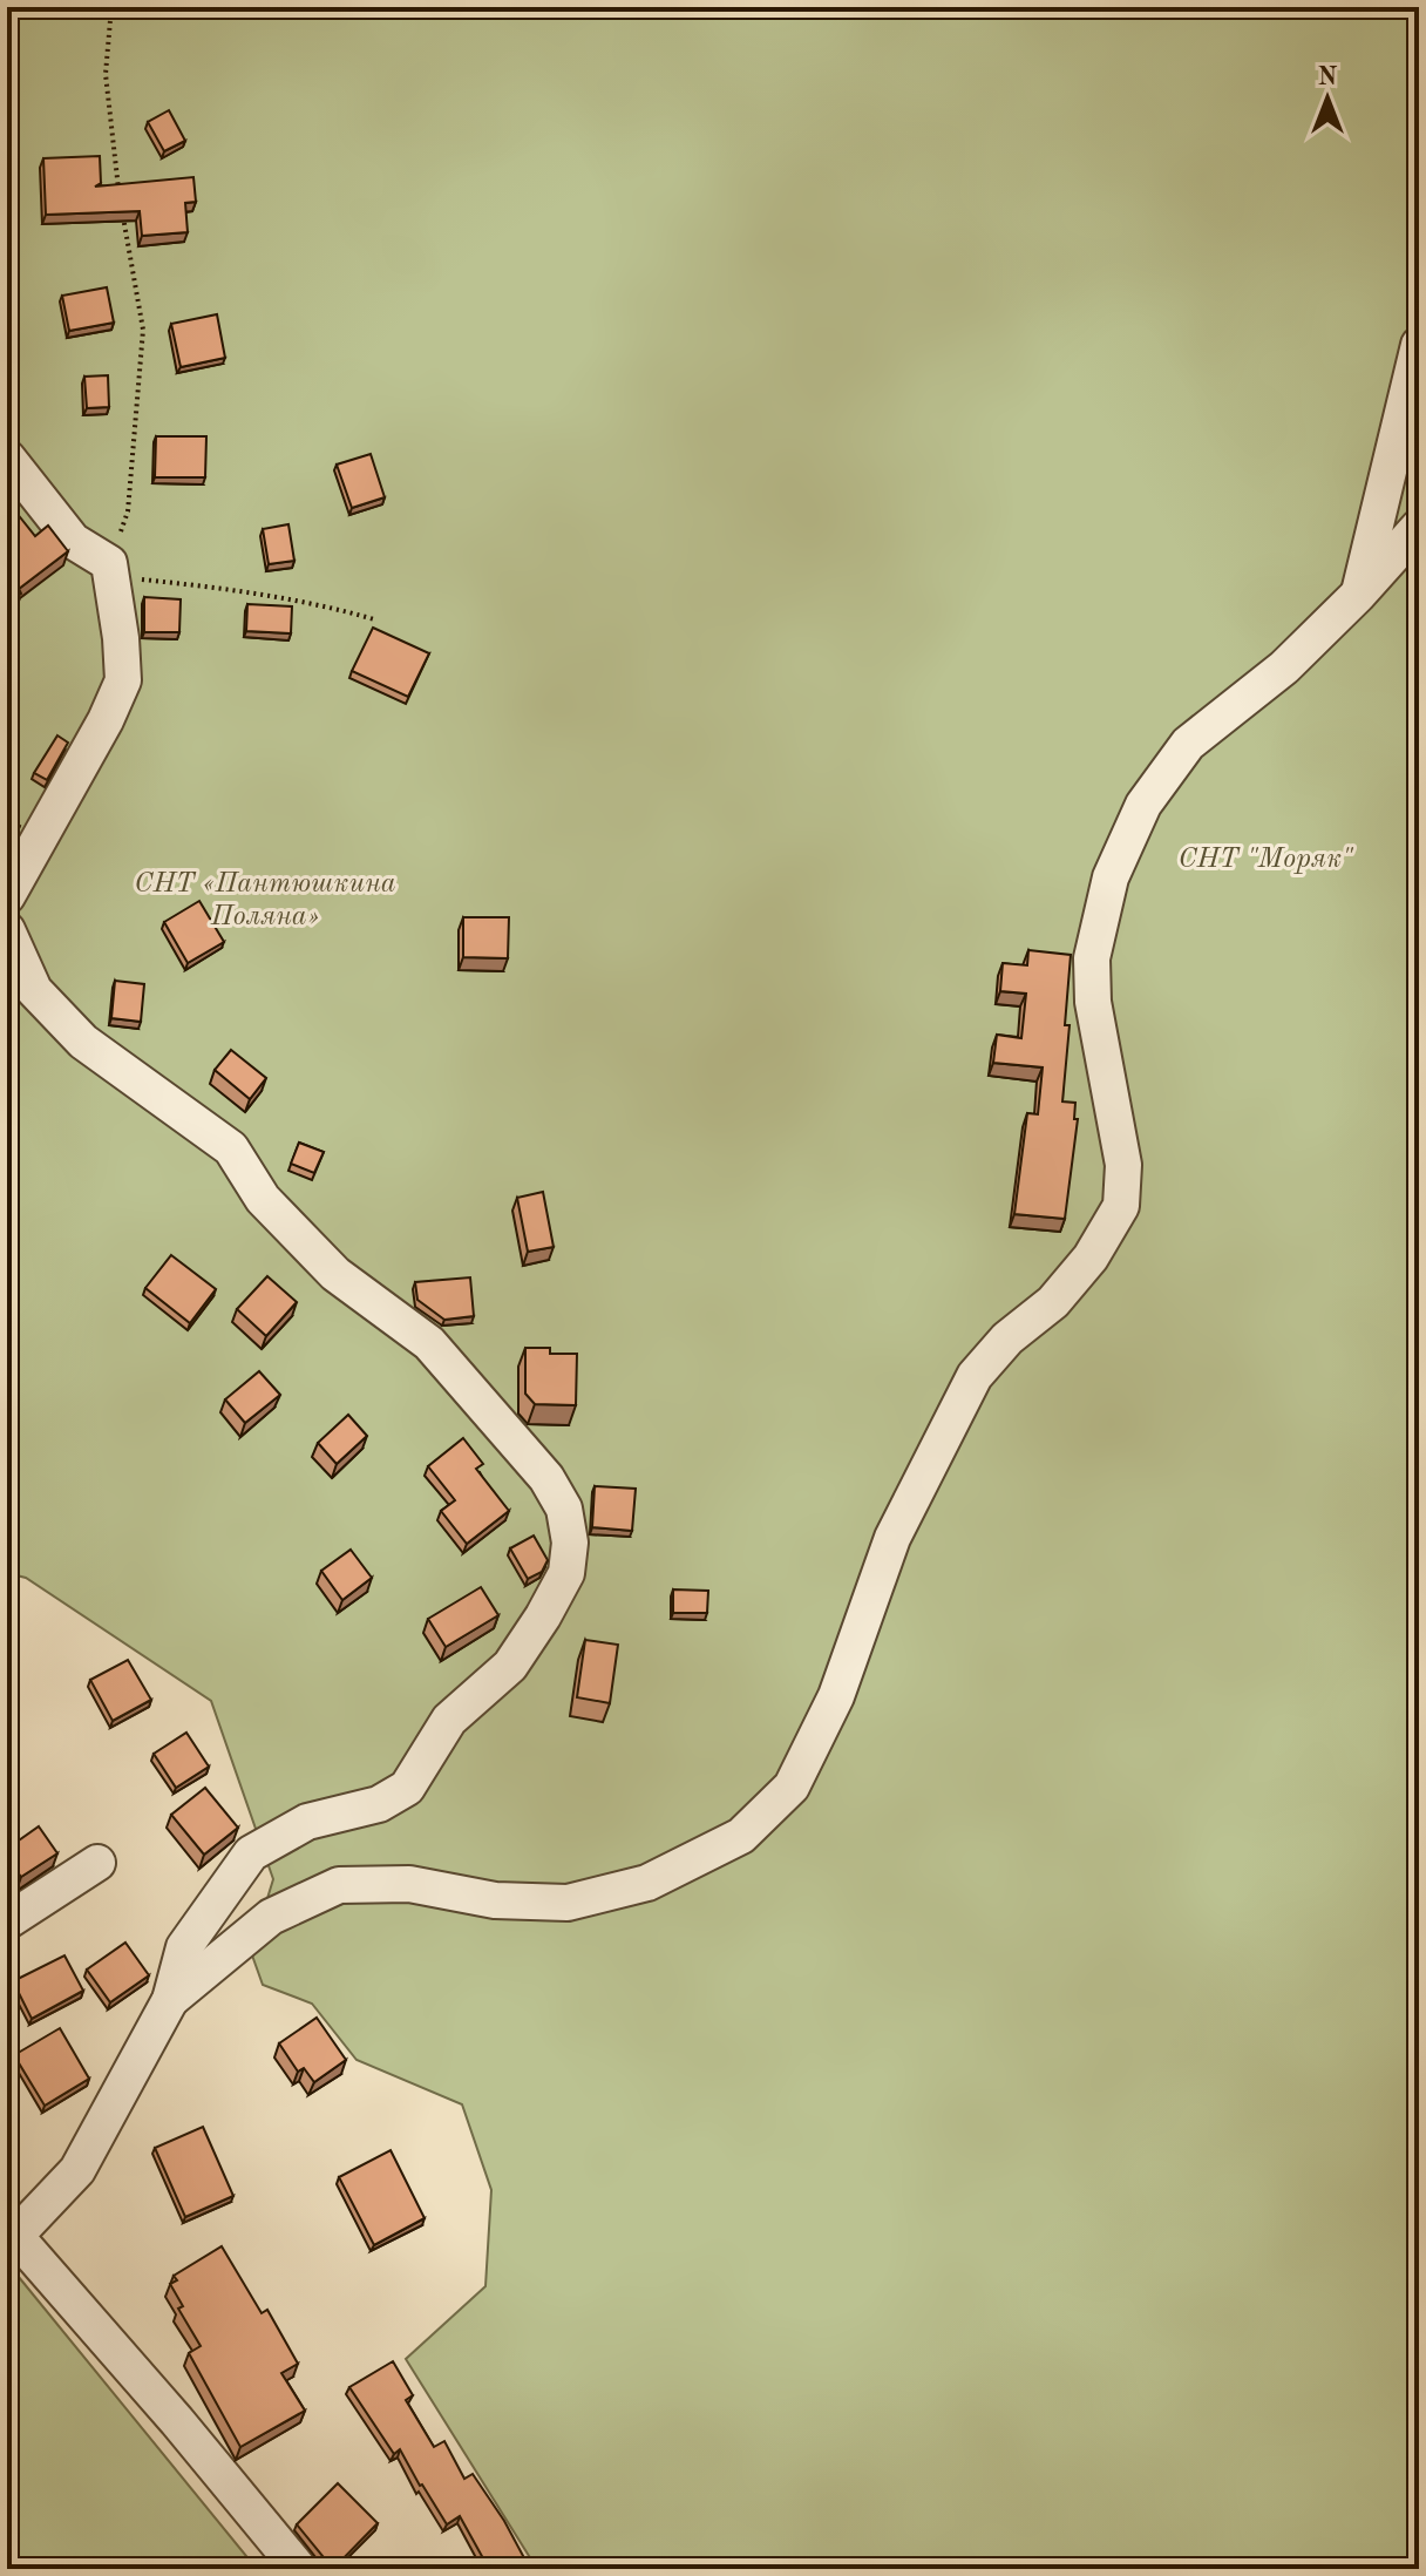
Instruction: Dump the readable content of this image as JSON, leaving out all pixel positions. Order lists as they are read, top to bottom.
{
  "parks": ["СНТ \"Моряк\"", "СНТ «Пантюшкина Поляна»"],
  "north": "top"
}
